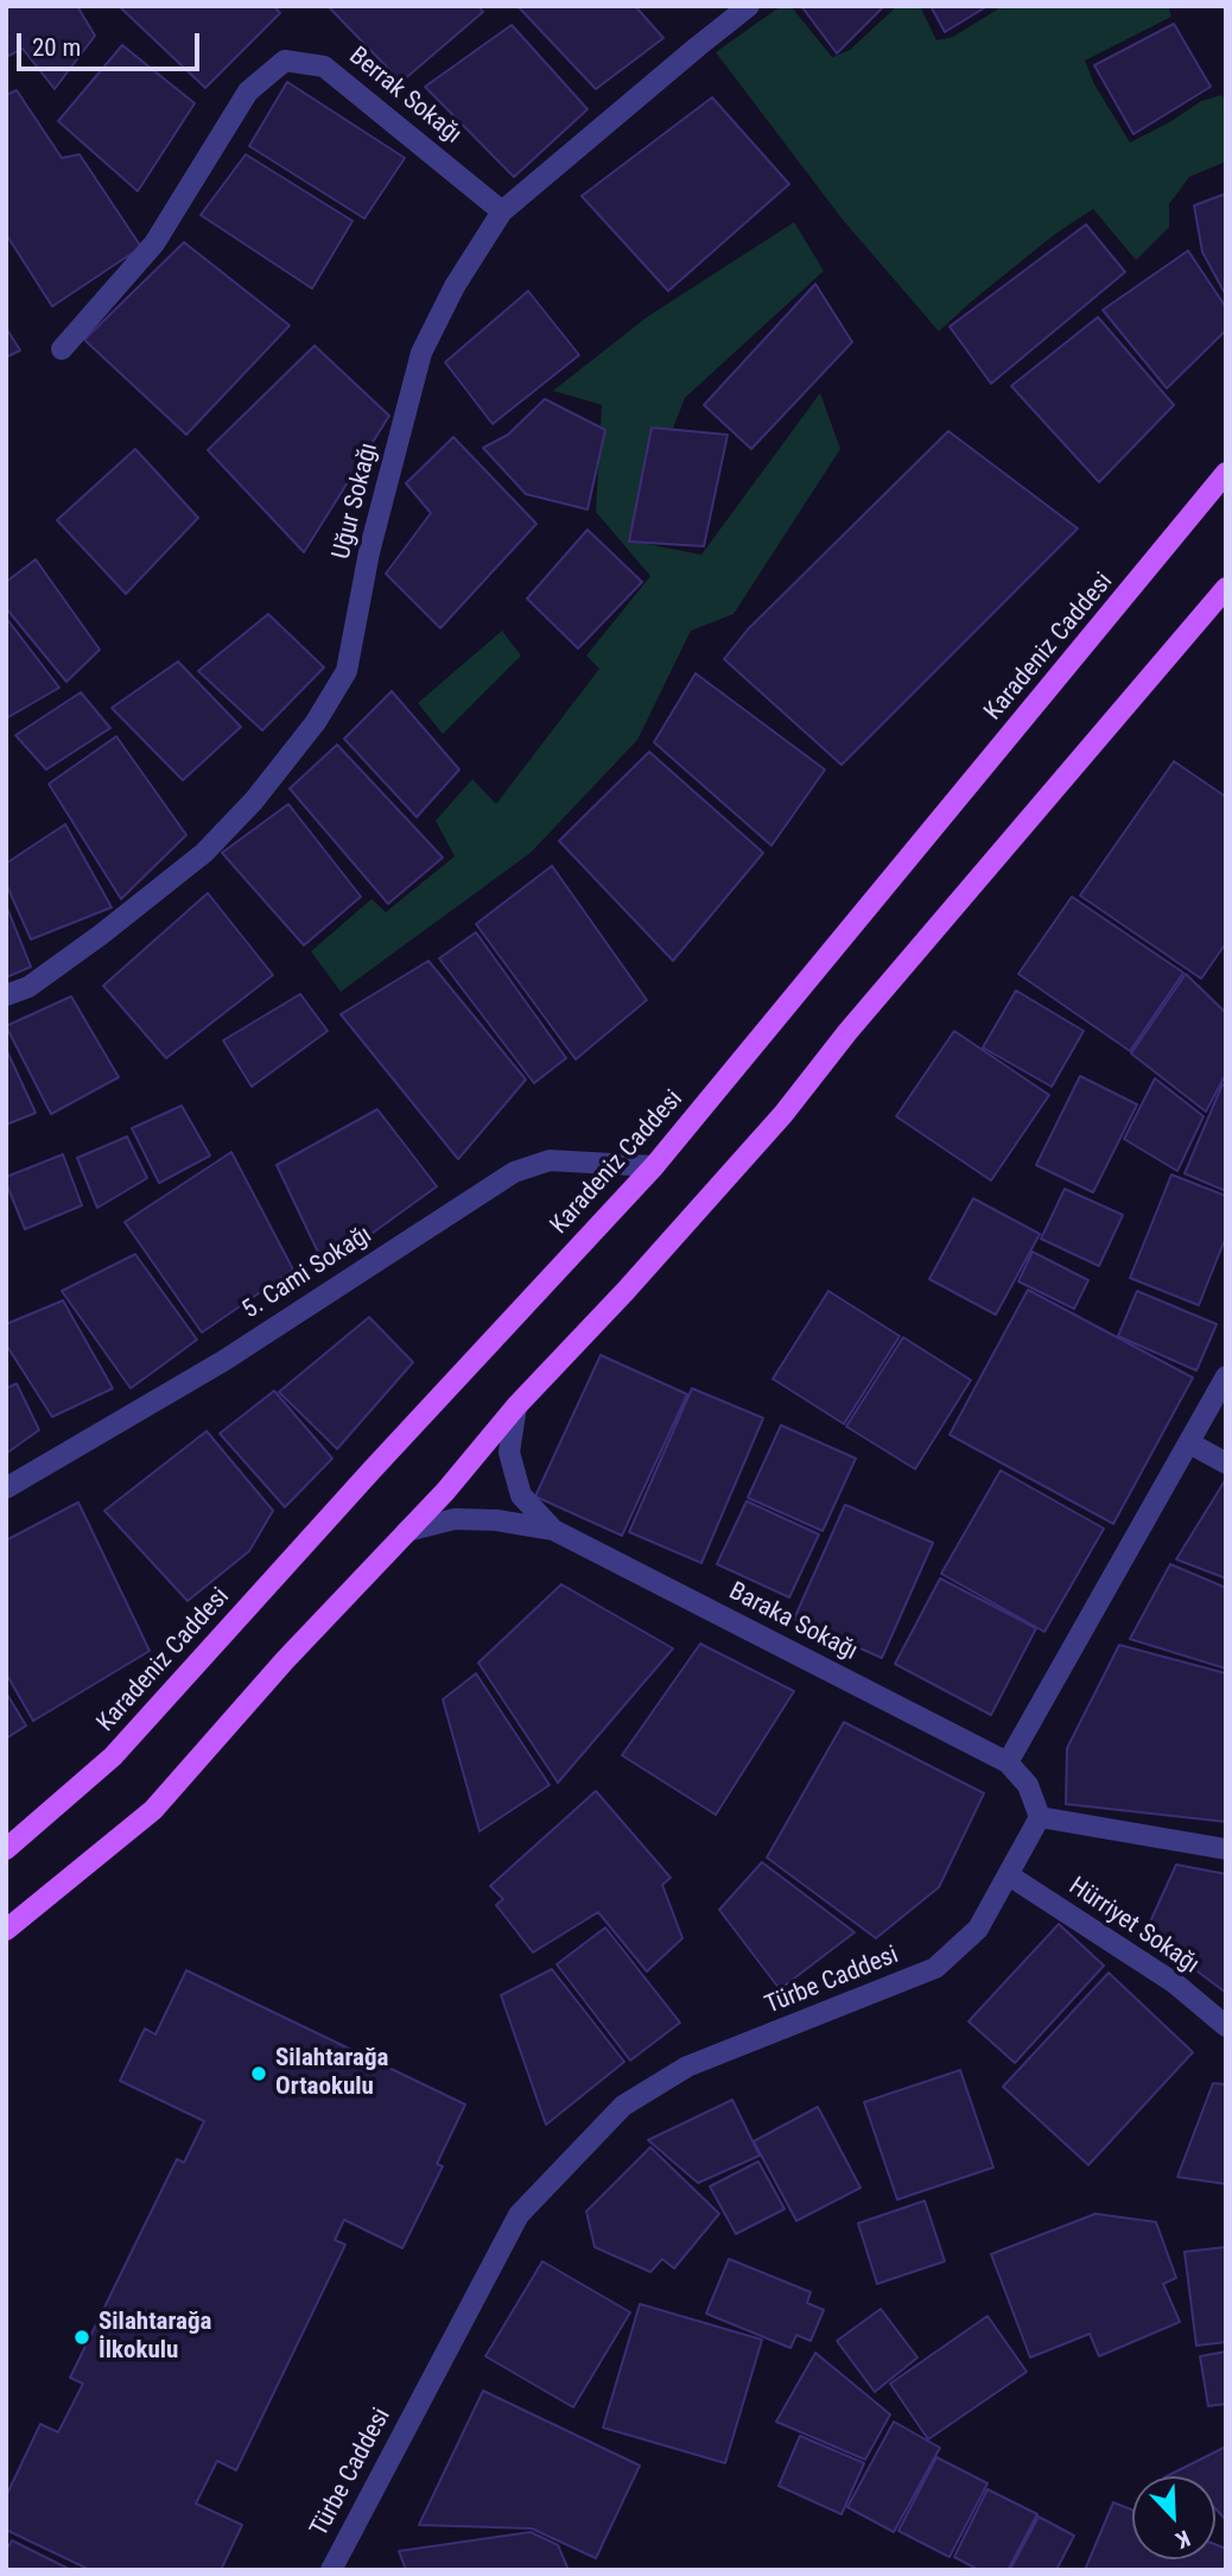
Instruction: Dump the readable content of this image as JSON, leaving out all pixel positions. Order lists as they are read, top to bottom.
{
  "streets": {
    "main road": ["Karadeniz Caddesi"],
    "street": [
      "Berrak Sokağı",
      "Uğur Sokağı",
      "5. Cami Sokağı",
      "Baraka Sokağı",
      "Hürriyet Sokağı",
      "Türbe Caddesi"
    ]
  },
  "crossings": [
    ["Berrak Sokağı", "Uğur Sokağı"],
    ["Karadeniz Caddesi", "5. Cami Sokağı"],
    ["Hürriyet Sokağı", "Türbe Caddesi"]
  ],
  "places": ["Silahtarağa Ortaokulu", "Silahtarağa İlkokulu"],
  "scale_bar": "20 m",
  "north": "bottom right"
}
